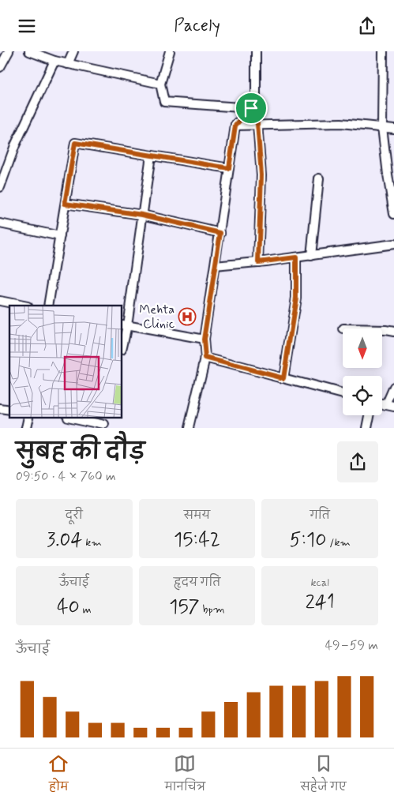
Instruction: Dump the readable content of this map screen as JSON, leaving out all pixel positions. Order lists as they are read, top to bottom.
{
  "places": {
    "hospital": ["Mehta Clinic"]
  },
  "north": "bottom",
  "page": {
    "header": "Pacely",
    "heading": ["सुबह की दौड़", "09:50 · 4 × 760 m"],
    "stats": [
      ["दूरी", "3.04 km"],
      ["समय", "15:42"],
      ["गति", "5:10 /km"],
      ["ऊँचाई", "40 m"],
      ["हृदय गति", "157 bpm"],
      ["kcal", "241"]
    ],
    "chart": ["ऊँचाई", "49–59 m"],
    "tabs": ["होम", "मानचित्र", "सहेजे गए"]
  }
}
